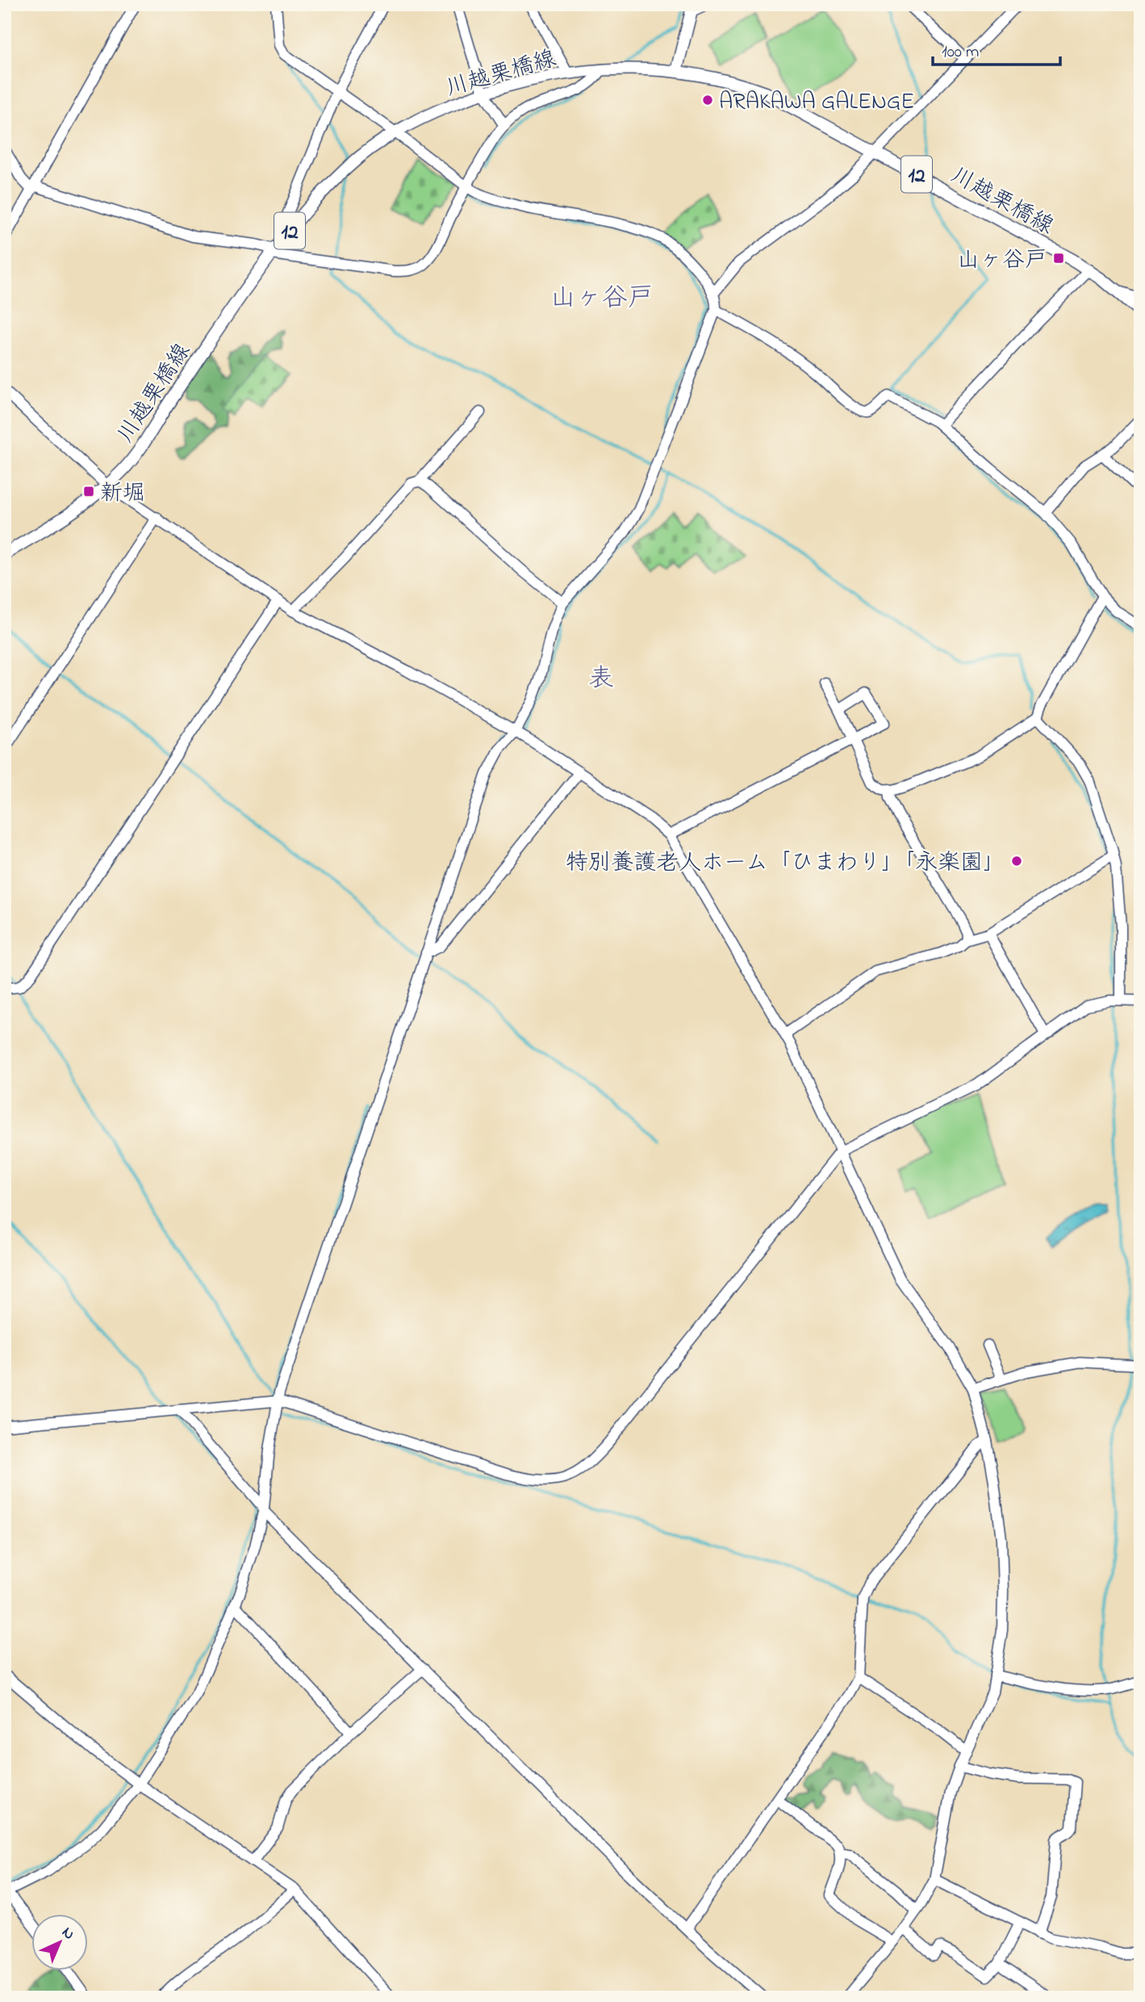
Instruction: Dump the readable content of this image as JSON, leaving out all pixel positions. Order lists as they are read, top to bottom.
{
  "streets": {
    "main road": ["川越栗橋線", "12"]
  },
  "districts": ["山ヶ谷戸", "表"],
  "places": {
    "other": ["ARAKAWA GALENGE", "特別養護老人ホーム「ひまわり」「永楽園」"],
    "transit": ["山ヶ谷戸", "新堀"]
  },
  "scale_bar": "100 m",
  "north": "top right"
}
